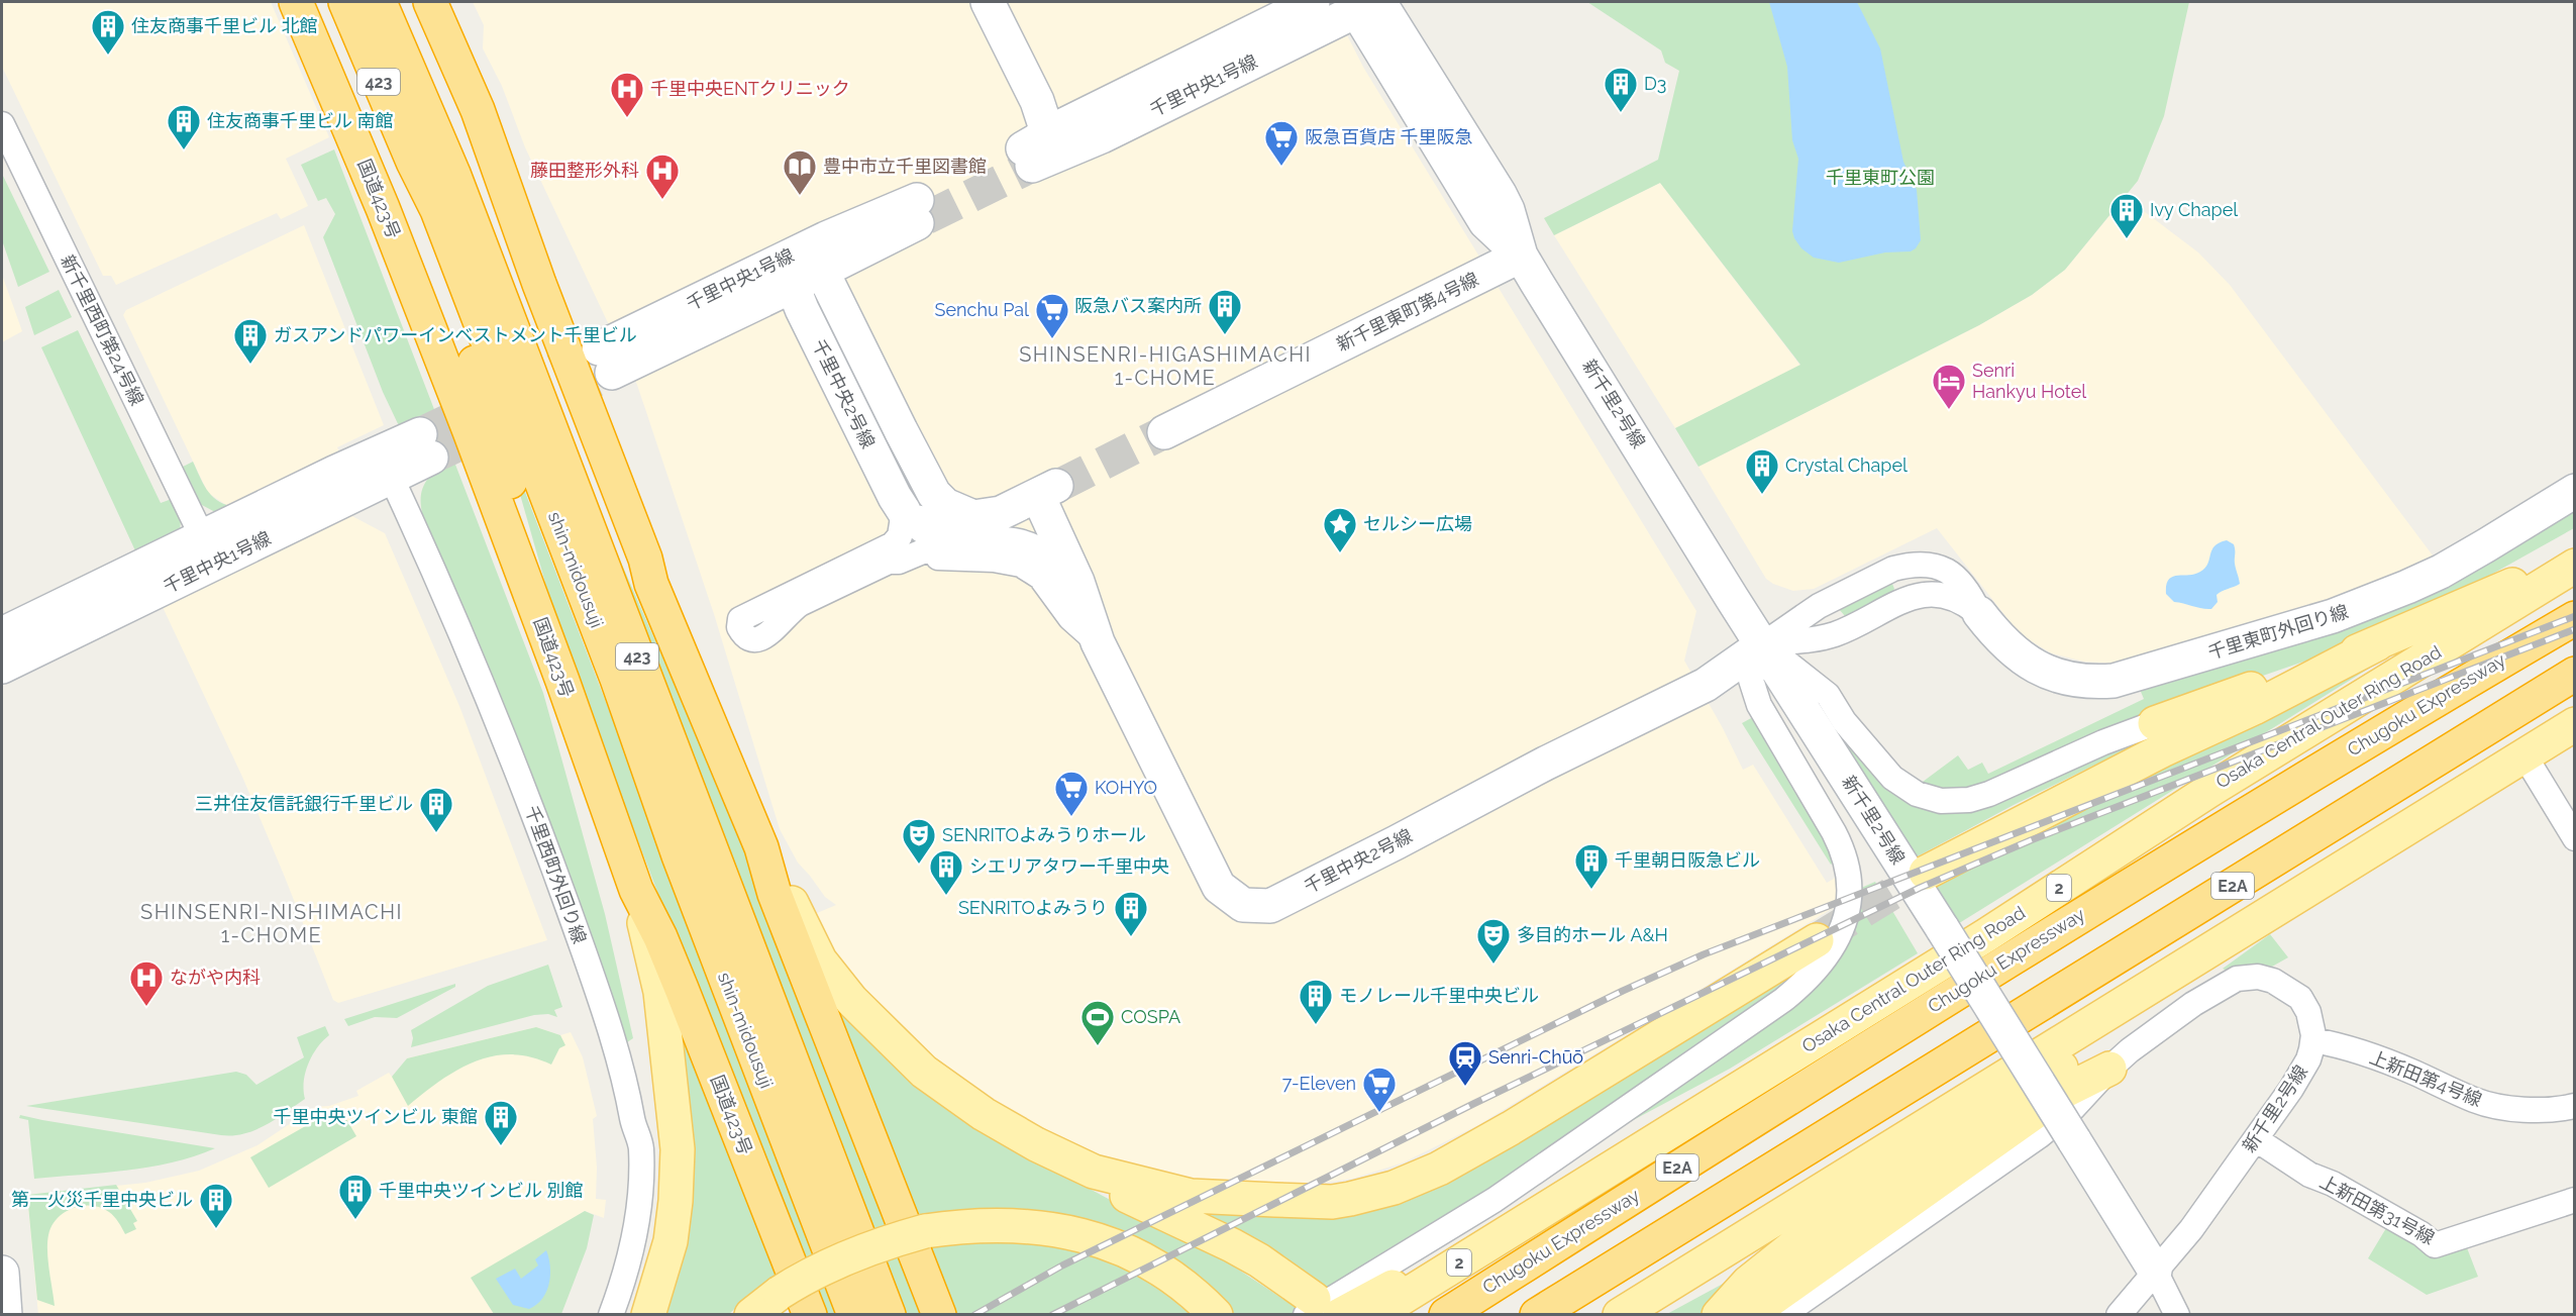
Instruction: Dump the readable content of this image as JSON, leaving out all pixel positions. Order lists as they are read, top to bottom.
{
  "streets": {
    "highway": [
      "423",
      "国道423号",
      "shin-midousuji",
      "Chugoku Expressway",
      "E2A"
    ],
    "main road": ["Osaka Central Outer Ring Road", "2"],
    "street": [
      "千里中央1号線",
      "新千里東町第4号線",
      "新千里西町第24号線",
      "千里中央2号線",
      "新千里2号線",
      "千里東町外回り線",
      "千里西町外回り線",
      "上新田第4号線",
      "上新田第31号線"
    ]
  },
  "crossings": [
    ["千里中央1号線", "新千里西町第24号線"],
    ["千里中央1号線", "千里中央2号線"],
    ["千里中央1号線", "新千里2号線"],
    ["千里中央1号線", "千里西町外回り線"],
    ["新千里東町第4号線", "新千里2号線"],
    ["千里中央2号線", "新千里2号線"],
    ["千里中央2号線", "千里東町外回り線"],
    ["新千里2号線", "千里東町外回り線"],
    ["新千里2号線", "上新田第4号線"],
    ["新千里2号線", "上新田第31号線"]
  ],
  "districts": ["SHINSENRI-HIGASHIMACHI 1-CHOME", "SHINSENRI-NISHIMACHI 1-CHOME"],
  "parks": ["千里東町公園"],
  "places": {
    "building": [
      "住友商事千里ビル 北館",
      "D3",
      "住友商事千里ビル 南館",
      "Ivy Chapel",
      "阪急バス案内所",
      "ガスアンドパワーインベストメント千里ビル",
      "Crystal Chapel",
      "三井住友信託銀行千里ビル",
      "千里朝日阪急ビル",
      "シエリアタワー千里中央",
      "SENRITOよみうり",
      "モノレール千里中央ビル",
      "千里中央ツインビル 東館",
      "千里中央ツインビル 別館",
      "第一火災千里中央ビル"
    ],
    "hospital": ["千里中央ENTクリニック", "藤田整形外科", "ながや内科"],
    "supermarket": [
      "阪急百貨店 千里阪急",
      "Senchu Pal",
      "KOHYO",
      "7-Eleven"
    ],
    "library": ["豊中市立千里図書館"],
    "hotel": ["Senri Hankyu Hotel"],
    "place": ["セルシー広場"],
    "theatre": ["SENRITOよみうりホール", "多目的ホール A&H"],
    "sports": ["COSPA"],
    "station": ["Senri-Chūō"]
  }
}
